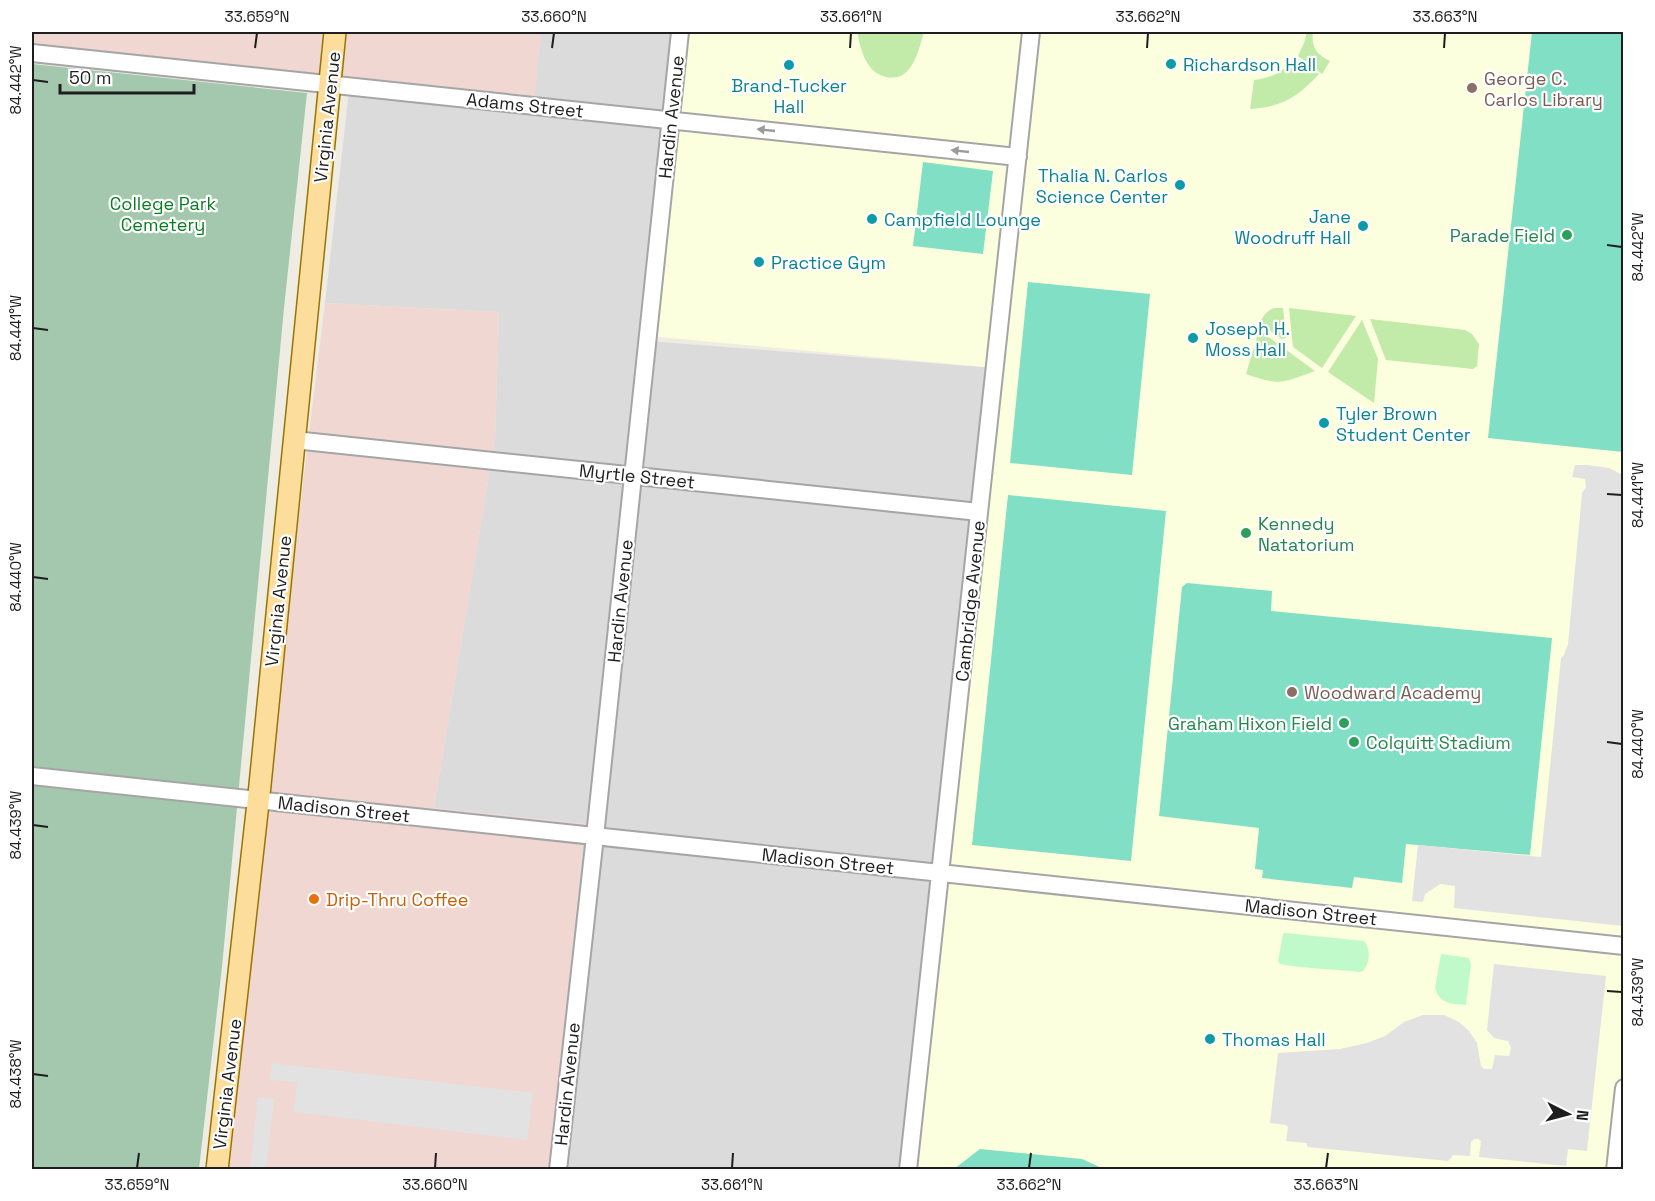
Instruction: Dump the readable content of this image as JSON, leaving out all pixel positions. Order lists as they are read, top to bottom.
{
  "streets": {
    "main road": ["Virginia Avenue"],
    "street": [
      "Adams Street",
      "Hardin Avenue",
      "Myrtle Street",
      "Cambridge Avenue",
      "Madison Street"
    ]
  },
  "crossings": [
    ["Adams Street", "Virginia Avenue"],
    ["Adams Street", "Hardin Avenue"],
    ["Adams Street", "Cambridge Avenue"],
    ["Virginia Avenue", "Myrtle Street"],
    ["Virginia Avenue", "Madison Street"],
    ["Hardin Avenue", "Myrtle Street"],
    ["Hardin Avenue", "Madison Street"],
    ["Myrtle Street", "Cambridge Avenue"],
    ["Cambridge Avenue", "Madison Street"]
  ],
  "one_way": ["Adams Street"],
  "parks": ["College Park Cemetery"],
  "places": [
    "Richardson Hall",
    "Brand-Tucker Hall",
    "George C. Carlos Library",
    "Thalia N. Carlos Science Center",
    "Campfield Lounge",
    "Jane Woodruff Hall",
    "Parade Field",
    "Practice Gym",
    "Joseph H. Moss Hall",
    "Tyler Brown Student Center",
    "Kennedy Natatorium",
    "Woodward Academy",
    "Graham Hixon Field",
    "Colquitt Stadium",
    "Drip-Thru Coffee",
    "Thomas Hall"
  ],
  "scale_bar": "50 m",
  "north": "right",
  "coordinates": [
    "33.659°N",
    "33.660°N",
    "33.661°N",
    "33.662°N",
    "33.663°N",
    "84.442°W",
    "84.441°W",
    "84.440°W",
    "84.439°W",
    "84.438°W"
  ]
}
